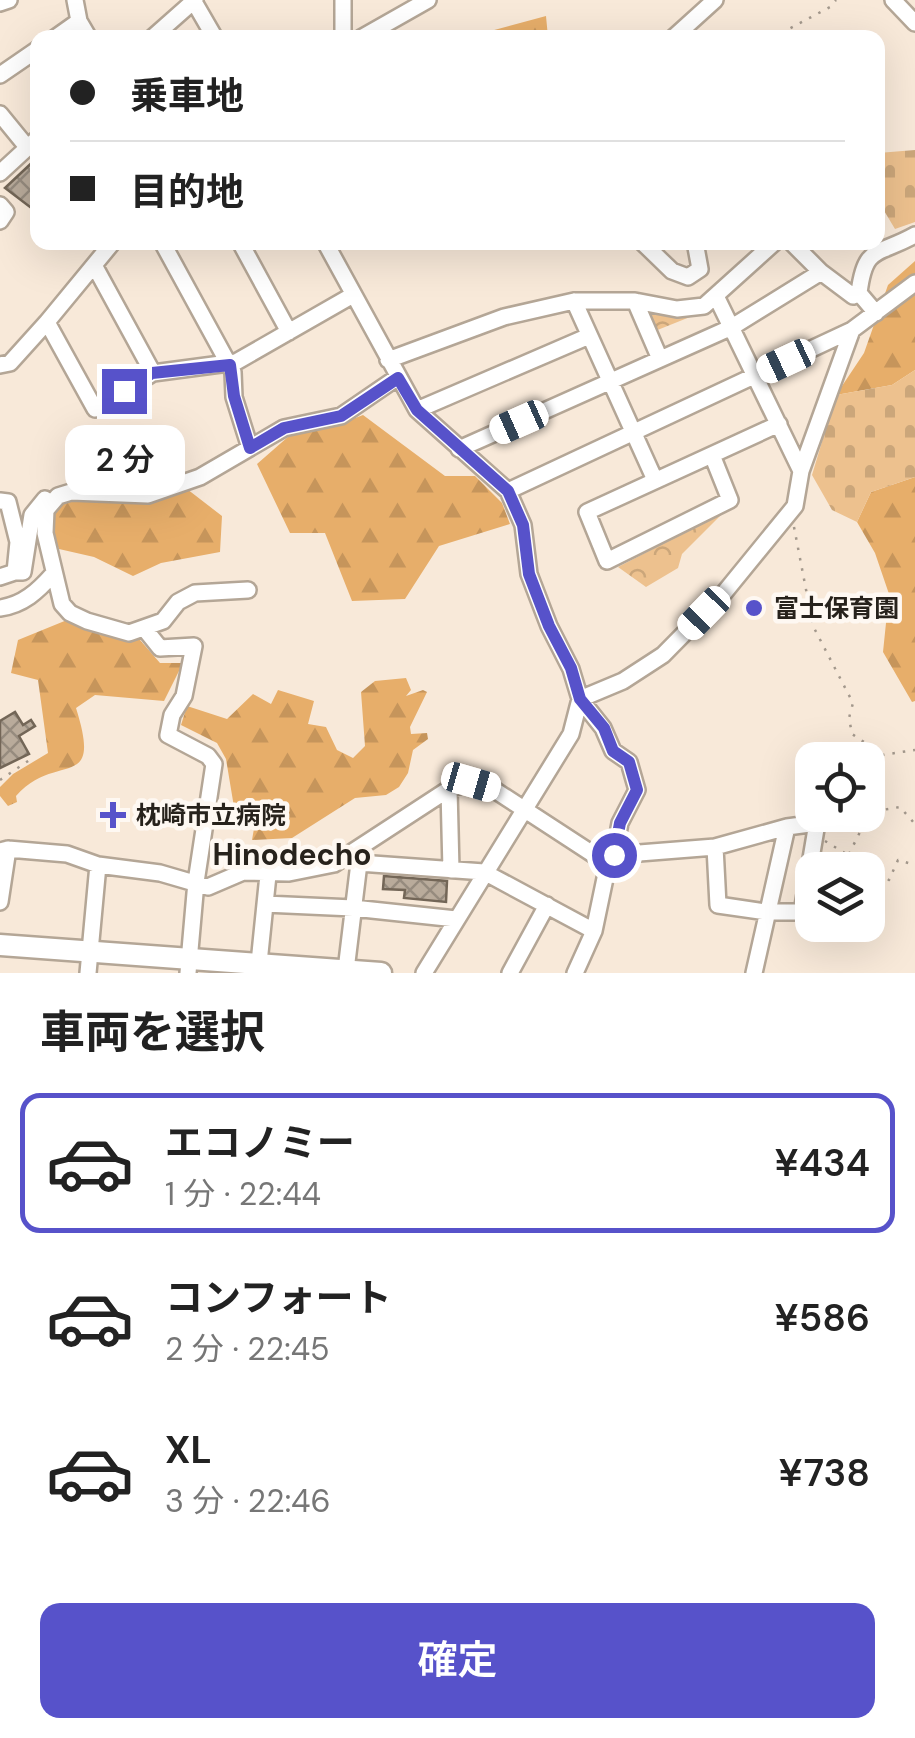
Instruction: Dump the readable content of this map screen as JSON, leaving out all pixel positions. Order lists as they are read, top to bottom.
{
  "districts": ["Hinodecho"],
  "places": {
    "other": ["富士保育園"],
    "health": ["枕崎市立病院"]
  },
  "page": {
    "banner": ["乗車地", "目的地"],
    "bubble": "2 分",
    "heading": "車両を選択",
    "list": [
      {
        "name": "エコノミー",
        "note": "1 分 · 22:44",
        "value": "¥434"
      },
      {
        "name": "コンフォート",
        "note": "2 分 · 22:45",
        "value": "¥586"
      },
      {
        "name": "XL",
        "note": "3 分 · 22:46",
        "value": "¥738"
      }
    ],
    "buttons": "確定"
  }
}
